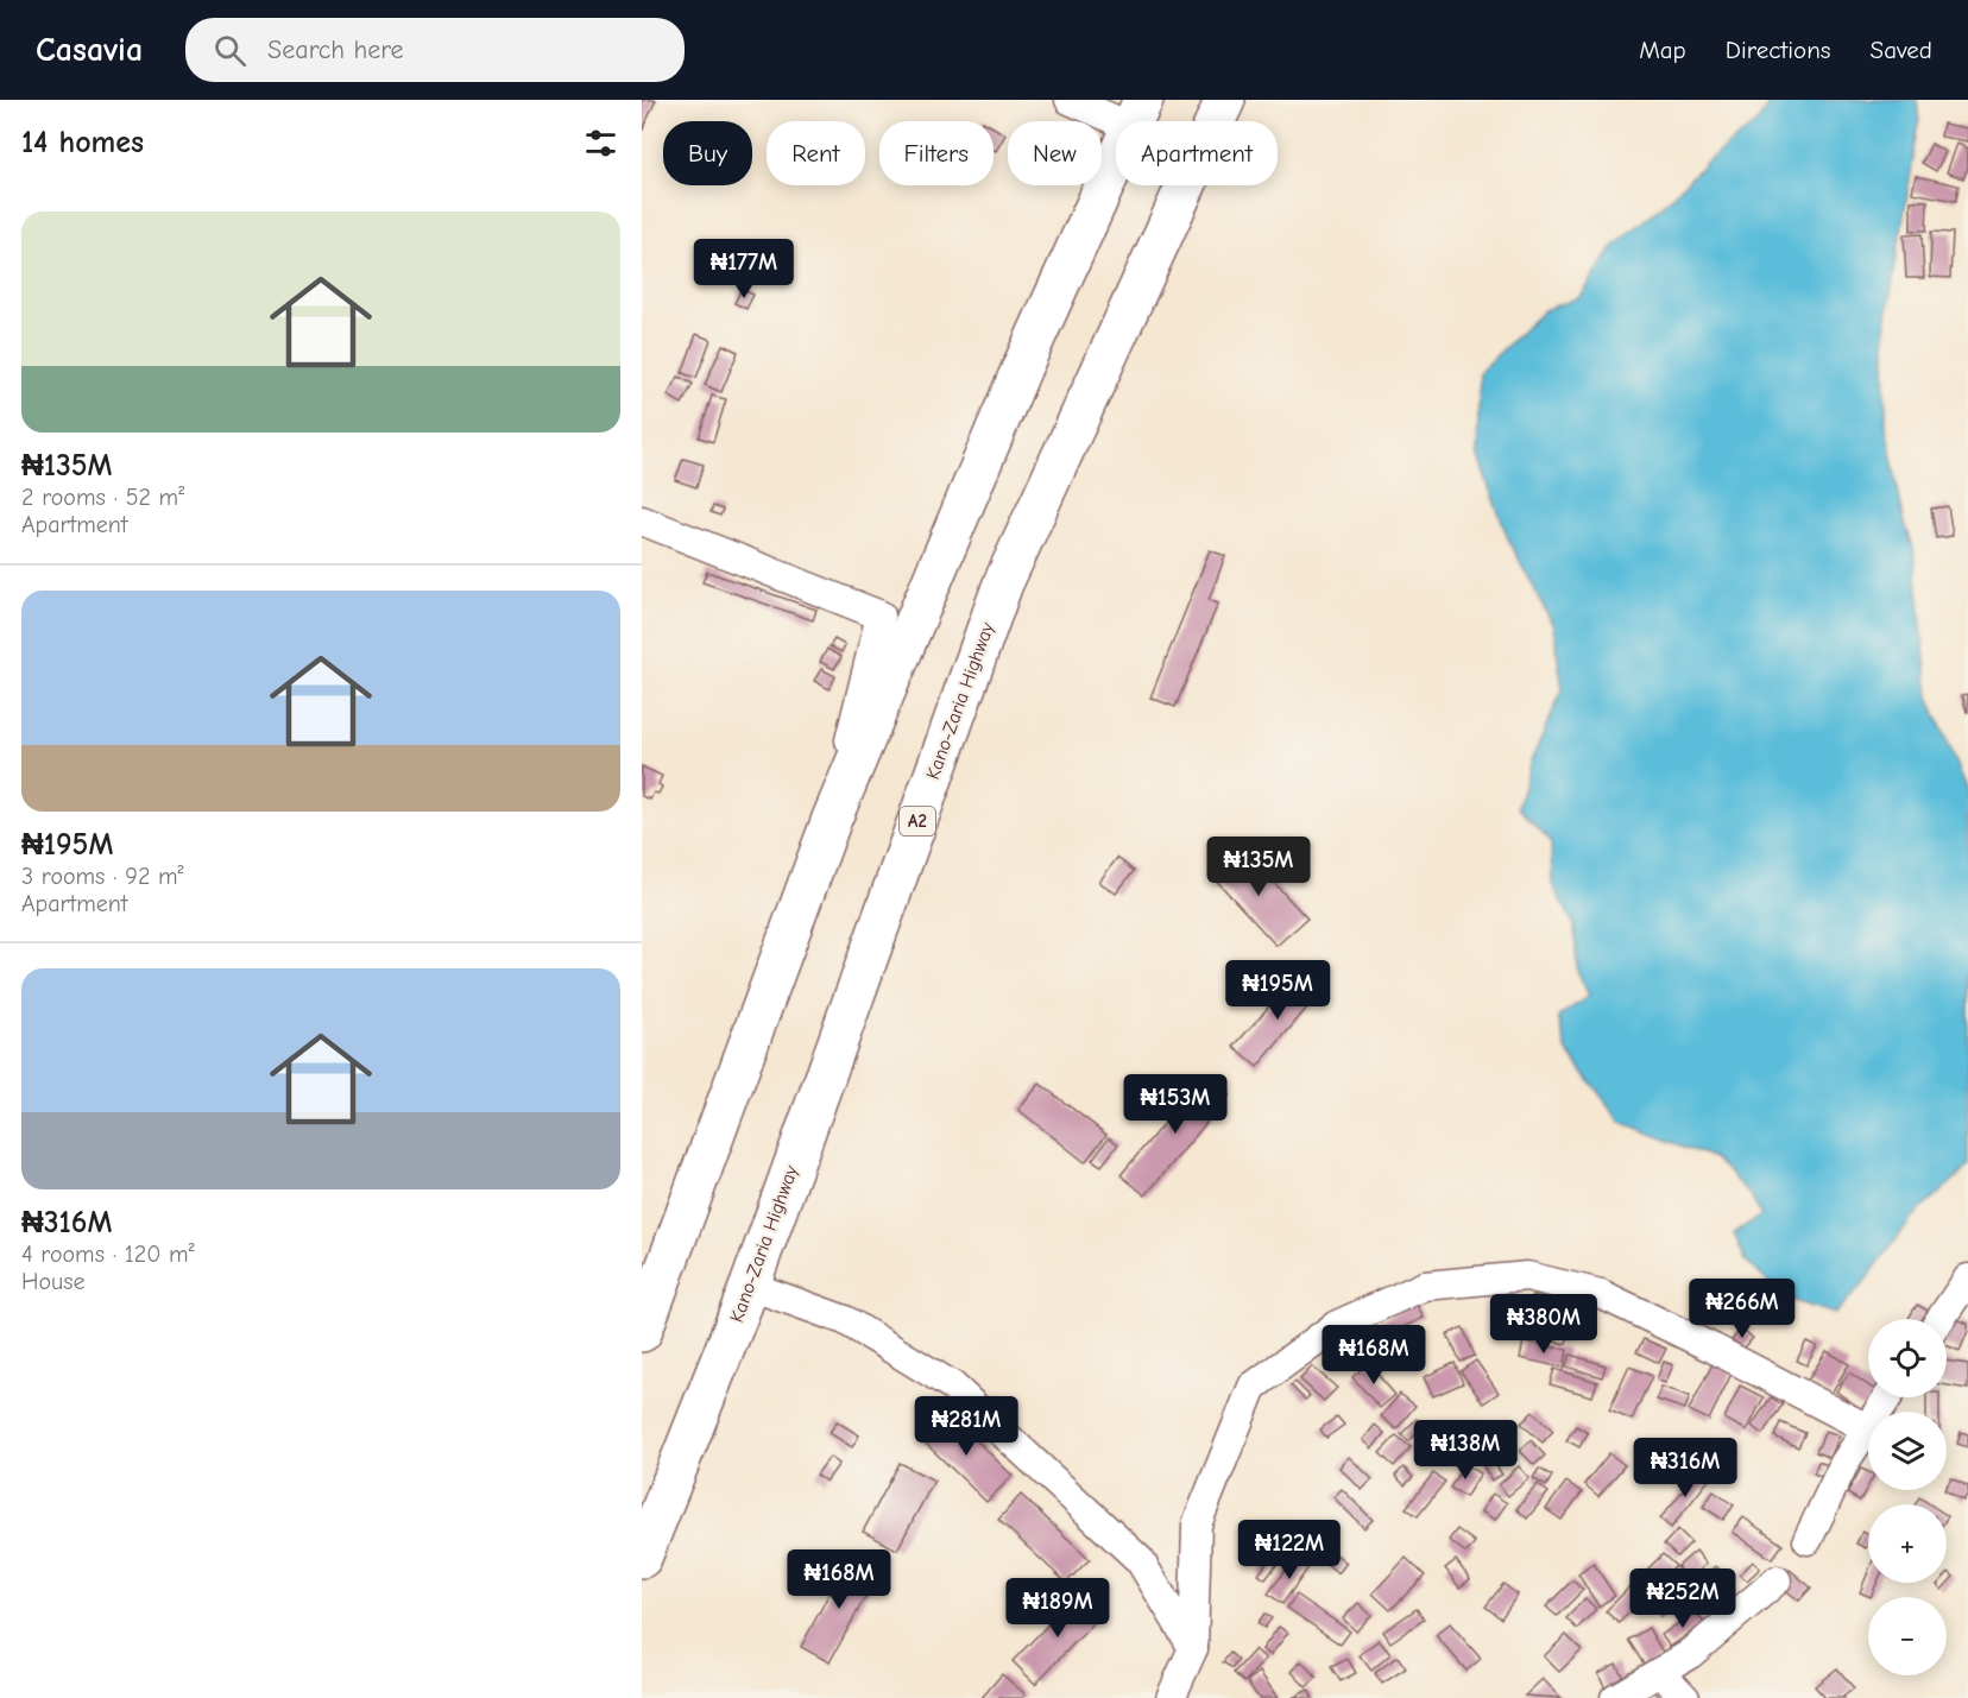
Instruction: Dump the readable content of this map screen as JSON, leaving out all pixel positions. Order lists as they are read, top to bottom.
{
  "streets": {
    "highway": ["Kano-Zaria Highway", "A2"]
  },
  "page": {
    "header": "Casavia",
    "search": "Search here",
    "nav": ["Map", "Directions", "Saved"],
    "heading": "14 homes",
    "chip": [
      "Buy",
      "Rent",
      "Filters",
      "New",
      "Apartment"
    ],
    "list": [
      {
        "name": "₦135M",
        "note": "2 rooms · 52 m² · Apartment"
      },
      {
        "name": "₦195M",
        "note": "3 rooms · 92 m² · Apartment"
      },
      {
        "name": "₦316M",
        "note": "4 rooms · 120 m² · House"
      }
    ],
    "price": [
      "₦177M",
      "₦135M",
      "₦195M",
      "₦153M",
      "₦266M",
      "₦380M",
      "₦168M",
      "₦281M",
      "₦138M",
      "₦316M",
      "₦122M",
      "₦168M",
      "₦252M",
      "₦189M"
    ],
    "map_buttons": ["+", "−"]
  }
}
